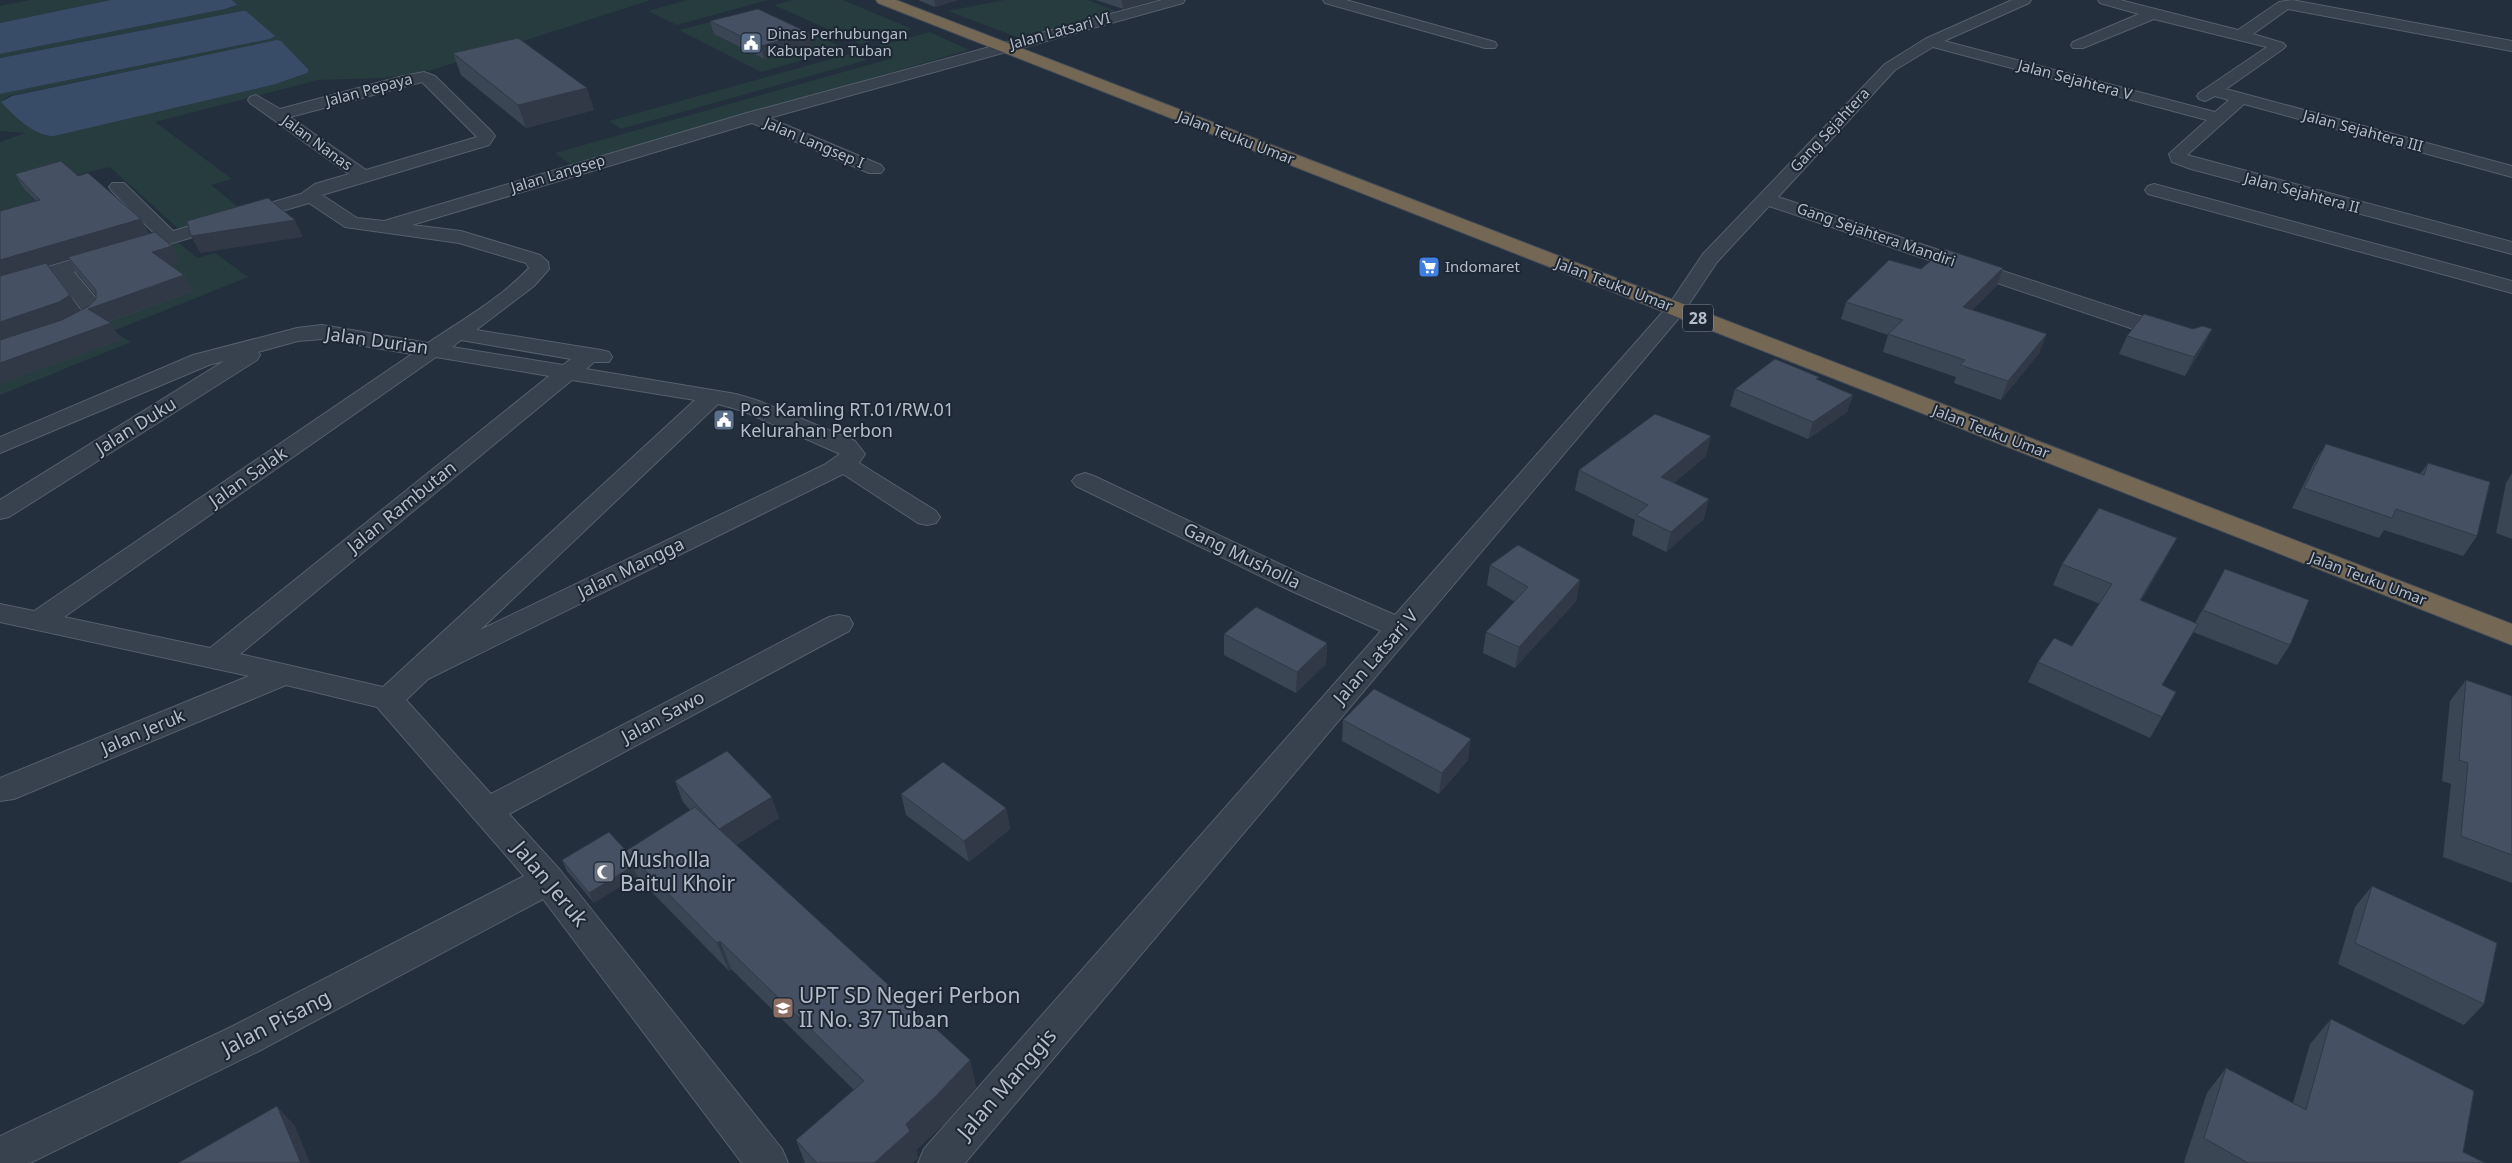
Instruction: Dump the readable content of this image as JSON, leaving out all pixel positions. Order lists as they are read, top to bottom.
{
  "streets": {
    "highway": ["Jalan Teuku Umar", "28"],
    "street": [
      "Jalan Latsari VI",
      "Jalan Sejahtera V",
      "Jalan Pepaya",
      "Gang Sejahtera",
      "Jalan Sejahtera III",
      "Jalan Nanas",
      "Jalan Langsep I",
      "Jalan Langsep",
      "Jalan Sejahtera II",
      "Gang Sejahtera Mandiri",
      "Jalan Durian",
      "Jalan Duku",
      "Jalan Salak",
      "Jalan Rambutan",
      "Gang Musholla",
      "Jalan Mangga",
      "Jalan Latsari V",
      "Jalan Sawo",
      "Jalan Jeruk",
      "Jalan Pisang",
      "Jalan Manggis"
    ]
  },
  "crossings": [
    ["Jalan Latsari VI", "Jalan Teuku Umar"],
    ["Jalan Latsari VI", "Jalan Langsep"],
    ["Jalan Sejahtera V", "Gang Sejahtera"],
    ["Jalan Sejahtera V", "Jalan Sejahtera II"],
    ["Jalan Pepaya", "Jalan Nanas"],
    ["Gang Sejahtera", "Jalan Teuku Umar"],
    ["Gang Sejahtera", "Gang Sejahtera Mandiri"],
    ["Gang Sejahtera", "Jalan Latsari V"],
    ["Jalan Sejahtera III", "Jalan Sejahtera II"],
    ["Jalan Teuku Umar", "Jalan Langsep"],
    ["Jalan Teuku Umar", "Jalan Latsari V"],
    ["Jalan Langsep I", "Jalan Langsep"],
    ["Jalan Durian", "Jalan Duku"],
    ["Jalan Durian", "Jalan Salak"],
    ["Jalan Durian", "Jalan Rambutan"],
    ["Jalan Durian", "Jalan Mangga"],
    ["Jalan Salak", "Jalan Jeruk"],
    ["Jalan Rambutan", "Jalan Jeruk"],
    ["Gang Musholla", "Jalan Latsari V"],
    ["Jalan Mangga", "Jalan Jeruk"],
    ["Jalan Latsari V", "Jalan Manggis"],
    ["Jalan Sawo", "Jalan Jeruk"],
    ["Jalan Jeruk", "Jalan Pisang"]
  ],
  "places": {
    "public building": ["Dinas Perhubungan Kabupaten Tuban", "Pos Kamling RT.01/RW.01 Kelurahan Perbon"],
    "supermarket": ["Indomaret"],
    "mosque": ["Musholla Baitul Khoir"],
    "school or university": ["UPT SD Negeri Perbon II No. 37 Tuban"]
  }
}
